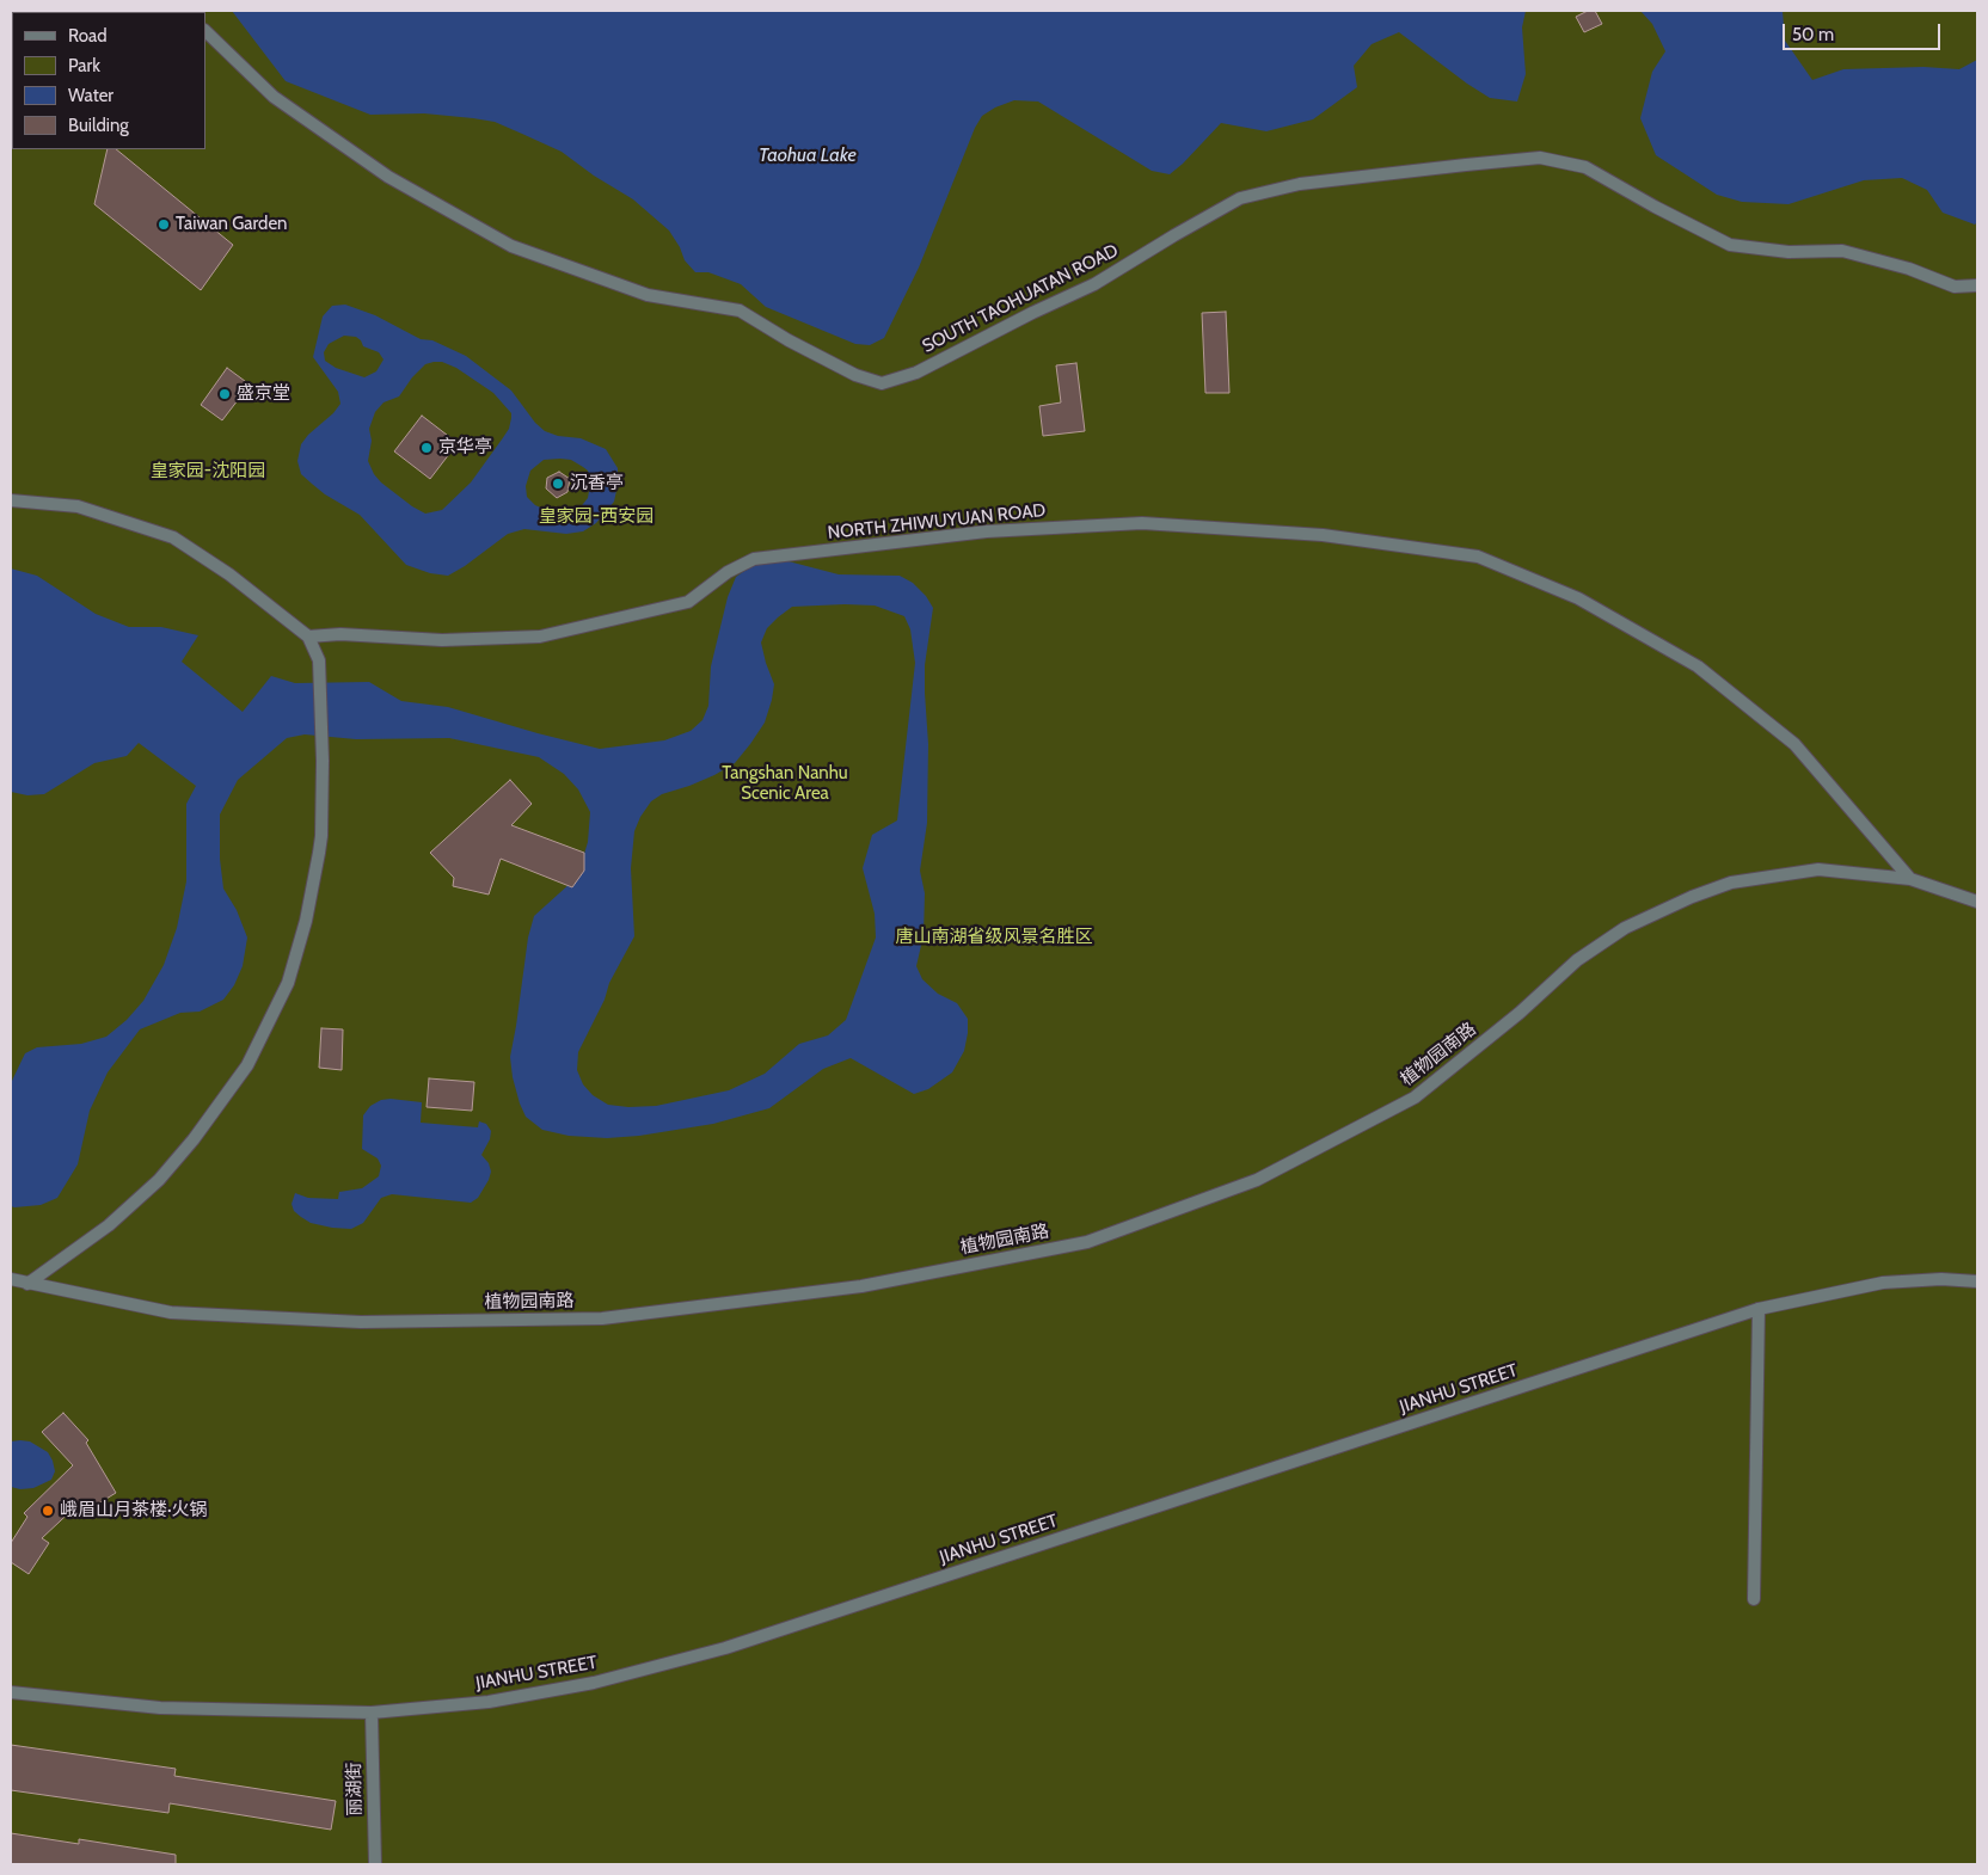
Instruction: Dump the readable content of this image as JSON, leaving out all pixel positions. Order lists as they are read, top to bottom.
{
  "streets": {
    "street": [
      "SOUTH TAOHUATAN ROAD",
      "NORTH ZHIWUYUAN ROAD",
      "植物园南路",
      "JIANHU STREET",
      "丽湖街"
    ]
  },
  "crossings": [
    ["NORTH ZHIWUYUAN ROAD", "植物园南路"],
    ["JIANHU STREET", "丽湖街"]
  ],
  "water": ["Taohua Lake"],
  "parks": [
    "皇家园-沈阳园",
    "皇家园-西安园",
    "Tangshan Nanhu Scenic Area",
    "唐山南湖省级风景名胜区"
  ],
  "places": [
    "Taiwan Garden",
    "盛京堂",
    "京华亭",
    "沉香亭",
    "峨眉山月茶楼·火锅"
  ],
  "legend": [
    "Road",
    "Park",
    "Water",
    "Building"
  ],
  "scale_bar": "50 m"
}
